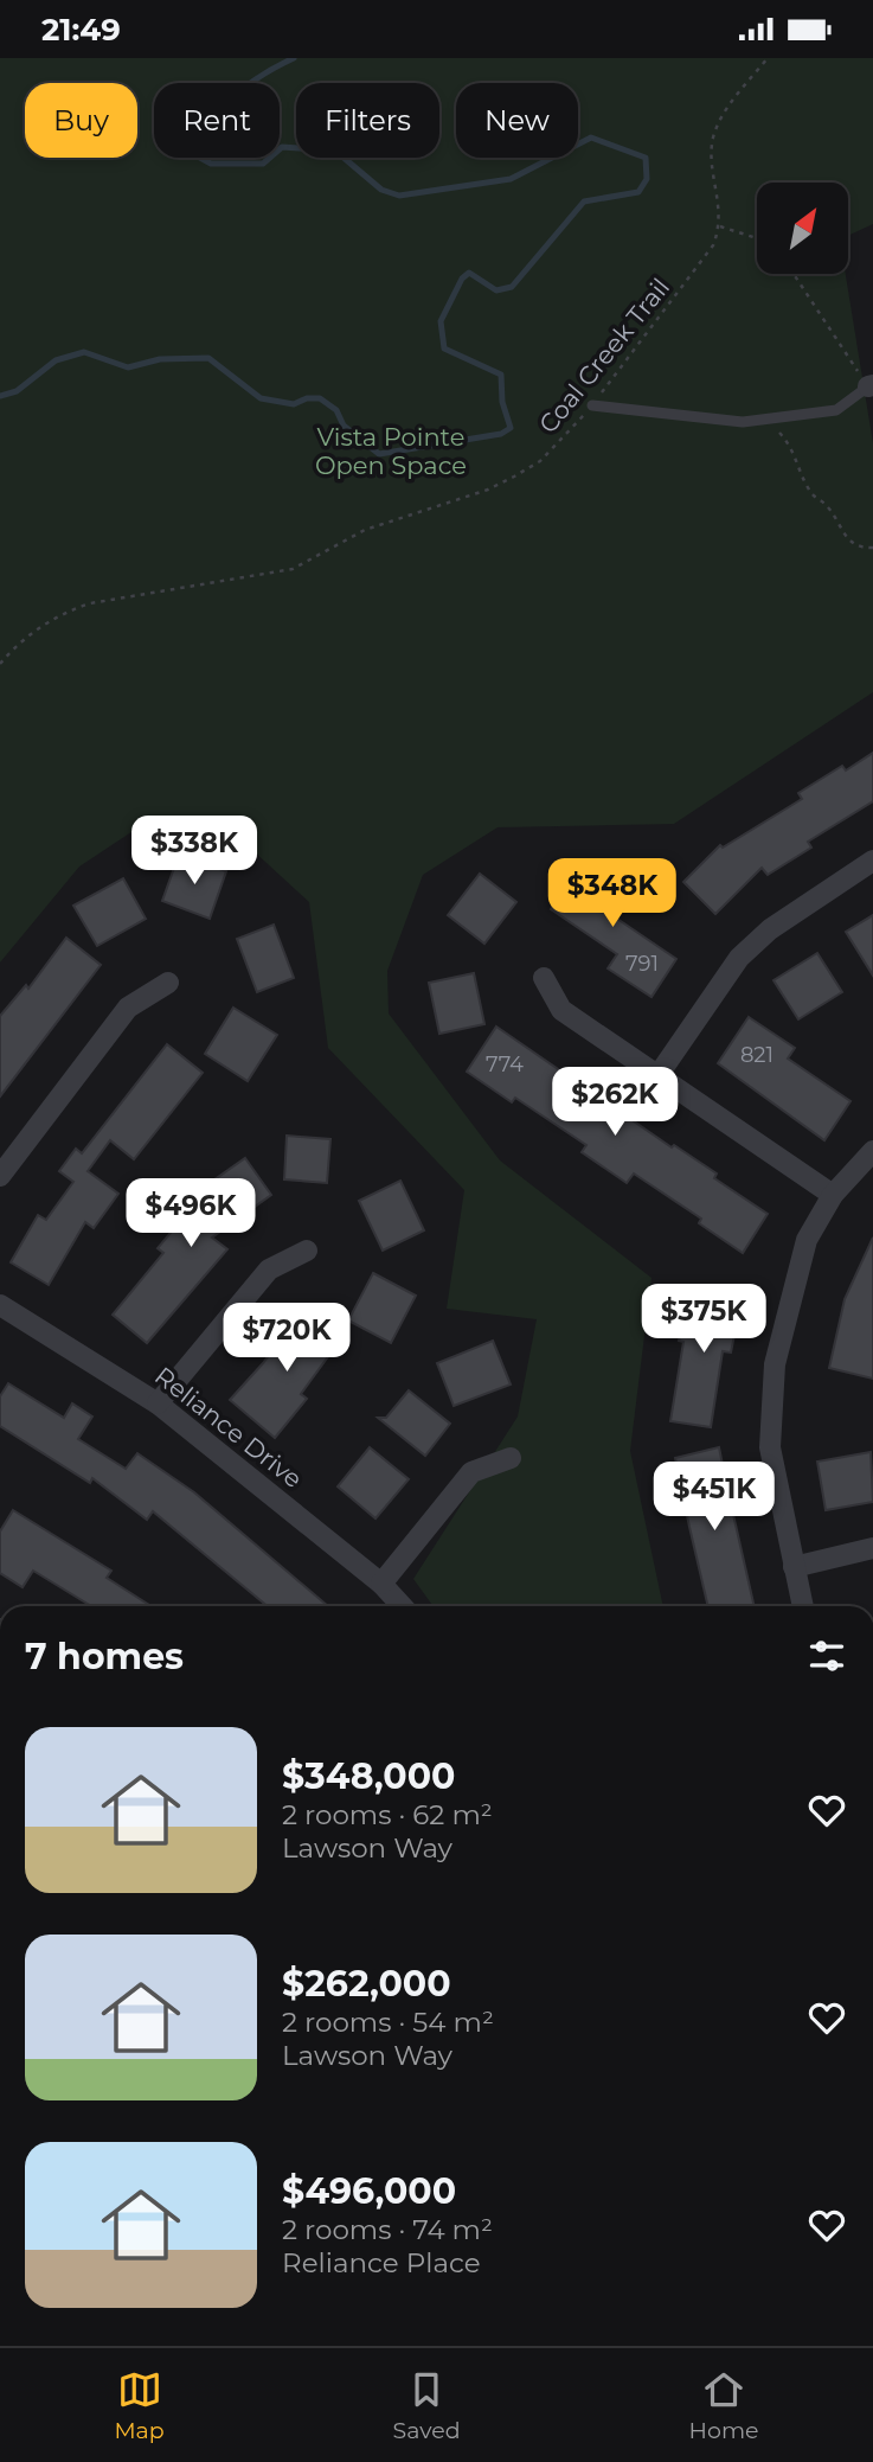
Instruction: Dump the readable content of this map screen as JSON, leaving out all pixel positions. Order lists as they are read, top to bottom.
{
  "streets": {
    "street": ["Reliance Drive"],
    "path": ["Coal Creek Trail"]
  },
  "parks": ["Vista Pointe Open Space"],
  "house_numbers": ["791", "821", "774"],
  "north": "top right",
  "page": {
    "status": "21:49",
    "chip": [
      "Buy",
      "Rent",
      "Filters",
      "New"
    ],
    "price": [
      "$338K",
      "$348K",
      "$262K",
      "$496K",
      "$375K",
      "$720K",
      "$451K"
    ],
    "heading": "7 homes",
    "list": [
      {
        "name": "$348,000",
        "note": "2 rooms · 62 m² · Lawson Way"
      },
      {
        "name": "$262,000",
        "note": "2 rooms · 54 m² · Lawson Way"
      },
      {
        "name": "$496,000",
        "note": "2 rooms · 74 m² · Reliance Place"
      }
    ],
    "tabs": ["Map", "Saved", "Home"]
  }
}
